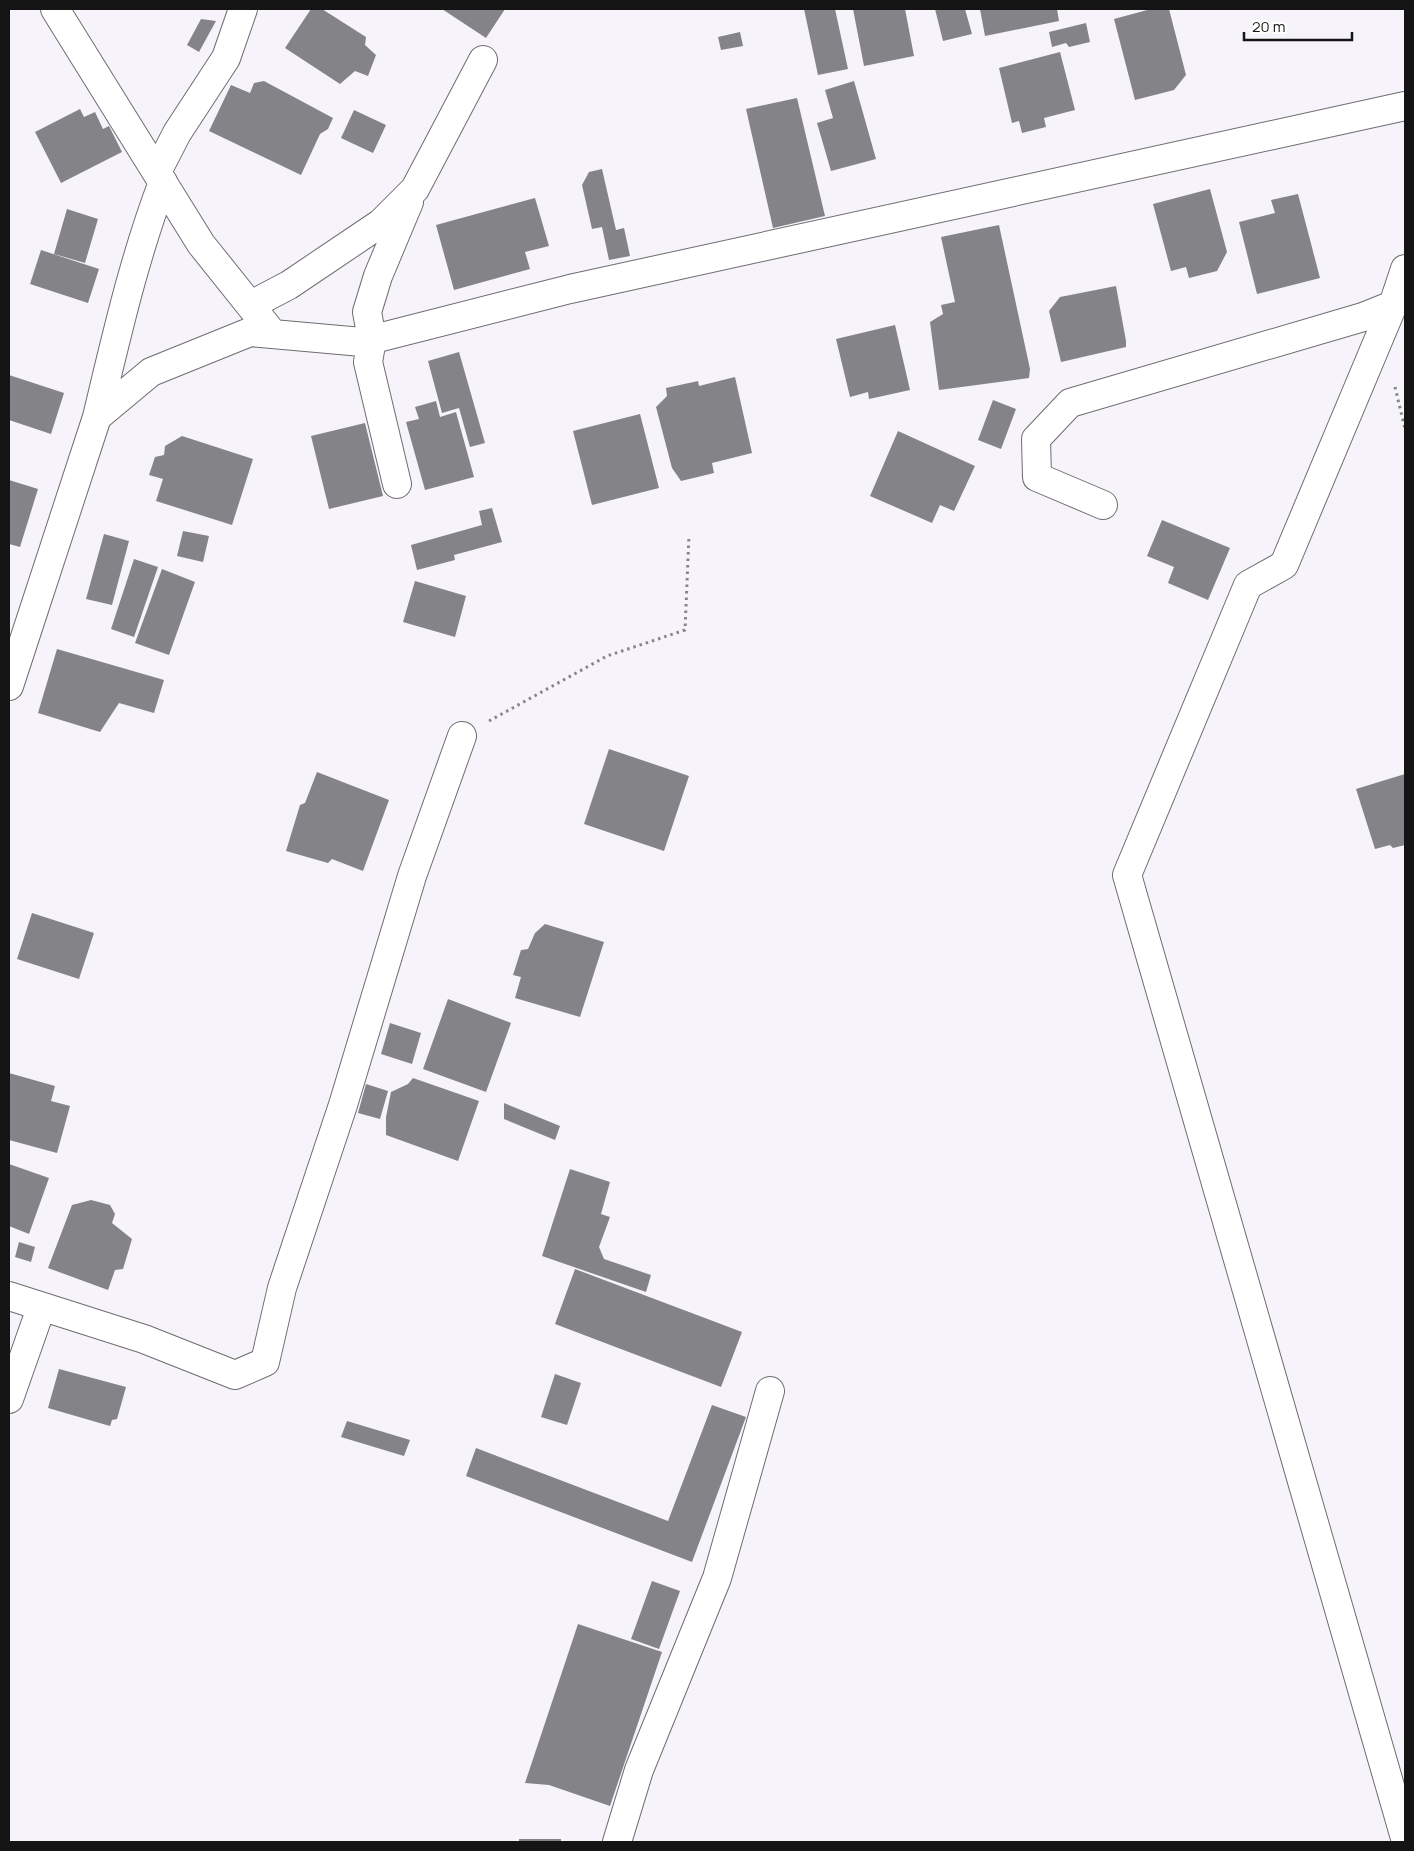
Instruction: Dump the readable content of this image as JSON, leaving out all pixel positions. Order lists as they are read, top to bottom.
{
  "scale_bar": "20 m"
}
